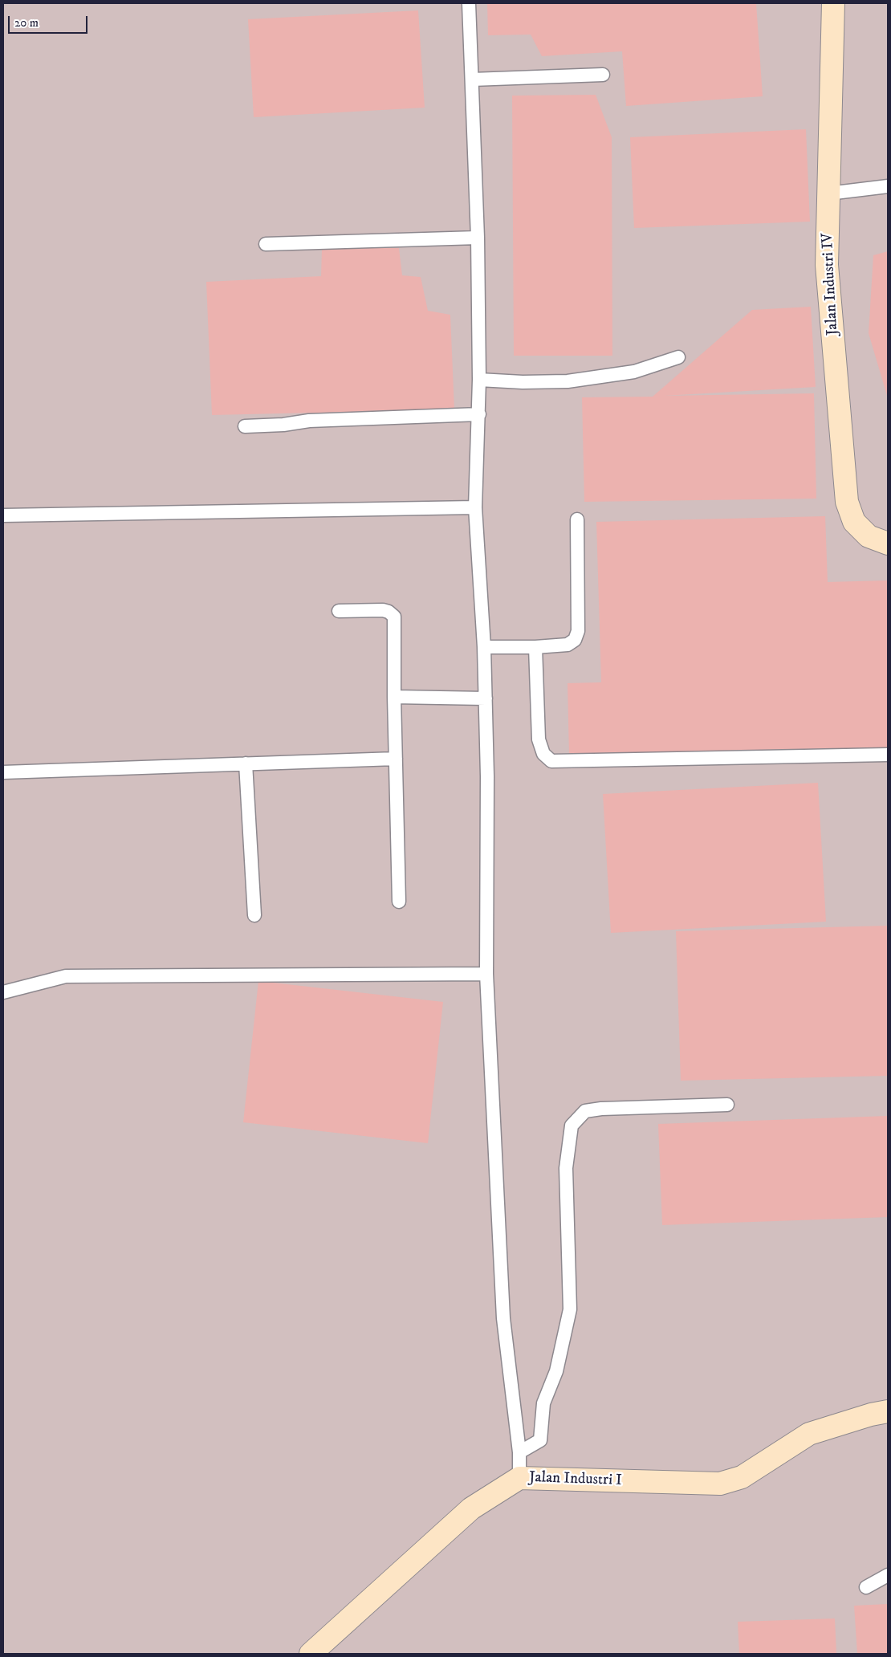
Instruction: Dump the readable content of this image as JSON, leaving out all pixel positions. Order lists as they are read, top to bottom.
{
  "streets": {
    "main road": ["Jalan Industri IV", "Jalan Industri I"]
  },
  "scale_bar": "20 m"
}
